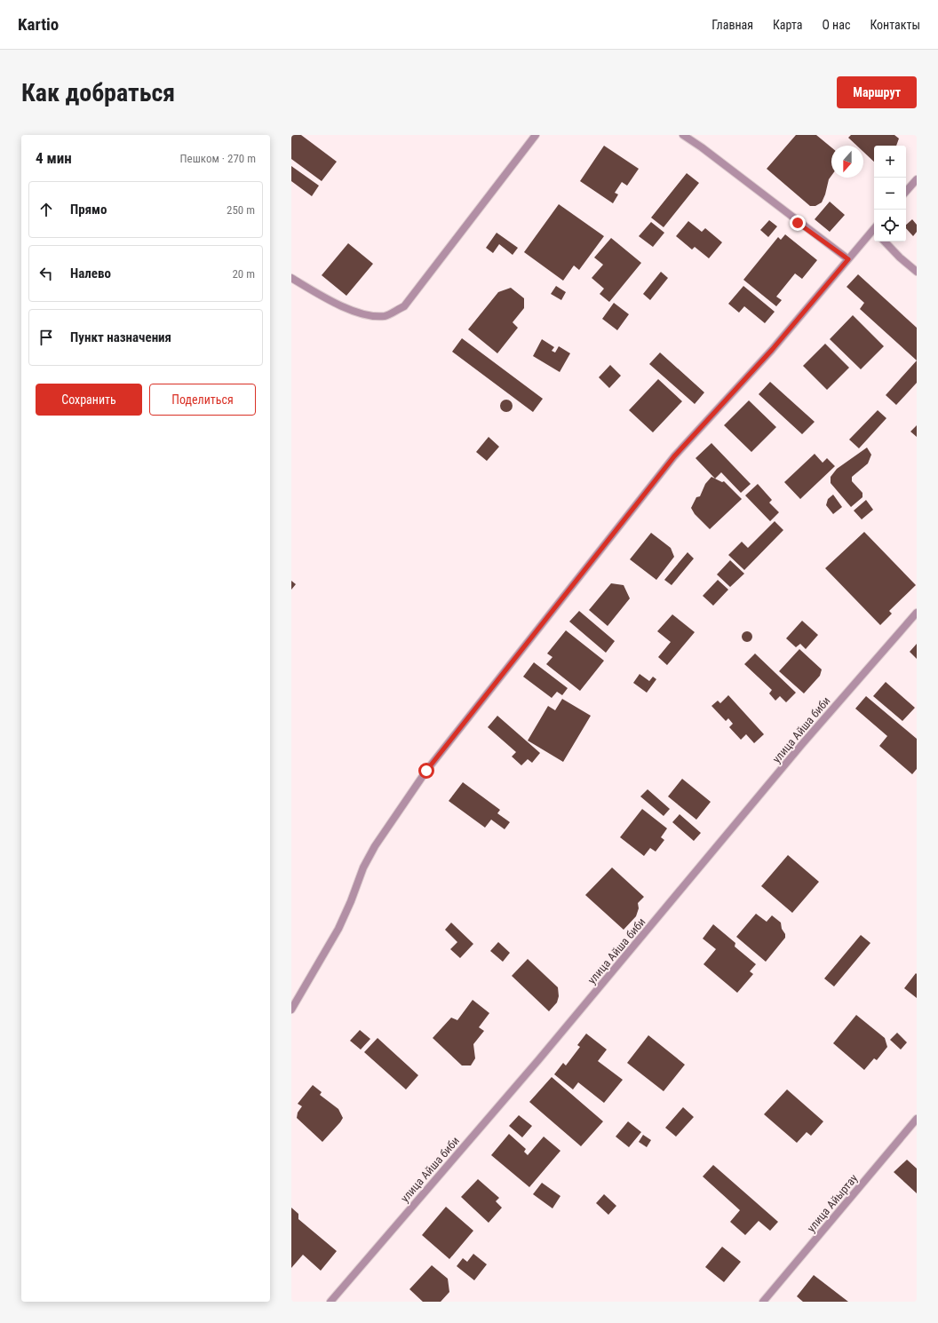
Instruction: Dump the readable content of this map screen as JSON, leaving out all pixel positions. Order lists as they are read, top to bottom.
{
  "streets": {
    "street": ["улица Айша биби", "улица Айыртау"]
  },
  "north": "bottom",
  "page": {
    "header": "Kartio",
    "nav": [
      "Главная",
      "Карта",
      "О нас",
      "Контакты"
    ],
    "buttons": [
      "Маршрут",
      ["Сохранить", "Поделиться"]
    ],
    "title": "Как добраться",
    "heading": ["4 мин", "Пешком · 270 m"],
    "map_buttons": ["+", "−"],
    "list": [
      ["Прямо", "250 m"],
      ["Налево", "20 m"],
      "Пункт назначения"
    ]
  }
}
